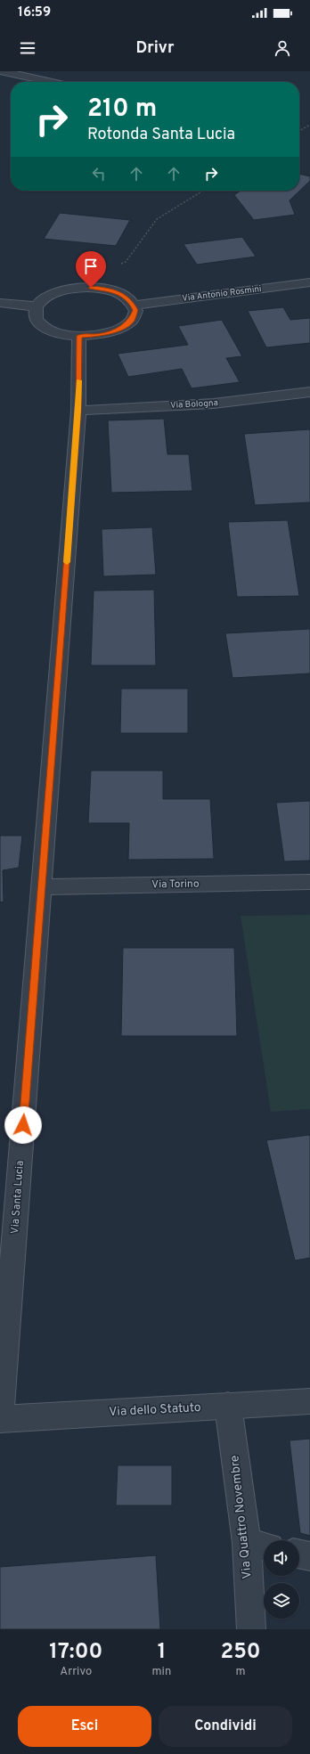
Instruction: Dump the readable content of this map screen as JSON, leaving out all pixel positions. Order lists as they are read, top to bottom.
{
  "streets": {
    "street": [
      "Via Antonio Rosmini",
      "Via Bologna",
      "Via Torino",
      "Via Santa Lucia",
      "Via dello Statuto",
      "Via Quattro Novembre"
    ]
  },
  "crossings": [
    ["Via Bologna", "Via Santa Lucia"],
    ["Via Torino", "Via Santa Lucia"],
    ["Via Santa Lucia", "Via dello Statuto"],
    ["Via dello Statuto", "Via Quattro Novembre"]
  ],
  "page": {
    "status": "16:59",
    "header": "Drivr",
    "turn": ["210 m", "Rotonda Santa Lucia"],
    "eta": [
      "17:00",
      "Arrivo",
      "1",
      "min",
      "250",
      "m"
    ],
    "buttons": ["Esci", "Condividi"]
  }
}
